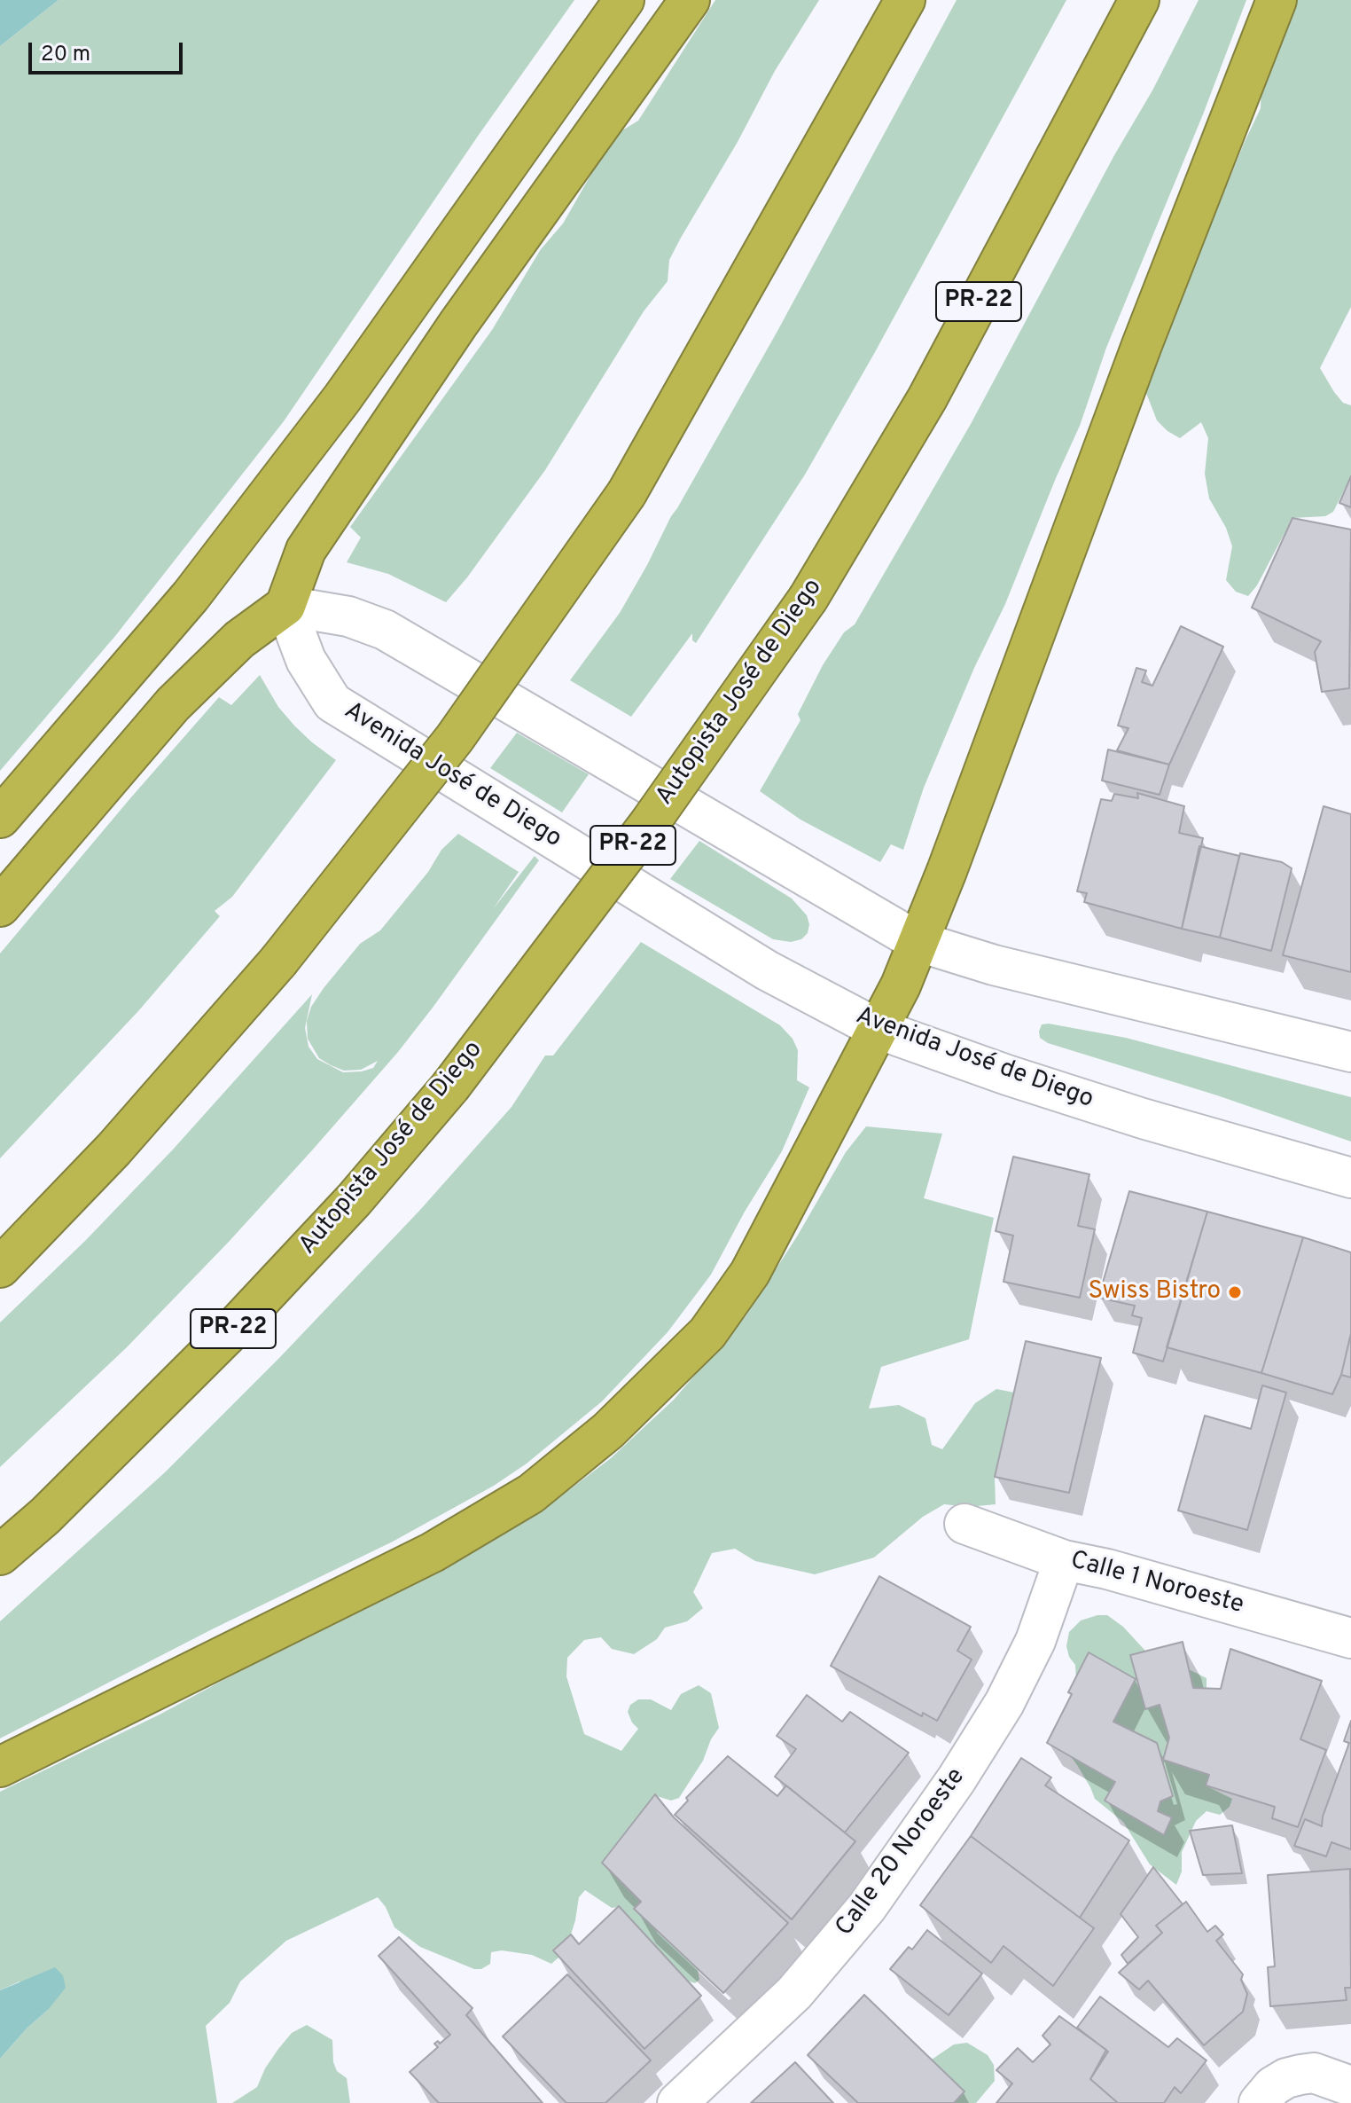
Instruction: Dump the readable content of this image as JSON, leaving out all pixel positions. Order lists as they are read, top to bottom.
{
  "streets": {
    "highway": ["PR-22", "Autopista José de Diego"],
    "main road": ["Avenida José de Diego", "Calle 1 Noroeste", "Calle 20 Noroeste"]
  },
  "crossings": [
    ["Calle 1 Noroeste", "Calle 20 Noroeste"]
  ],
  "places": ["Swiss Bistro"],
  "scale_bar": "20 m"
}
